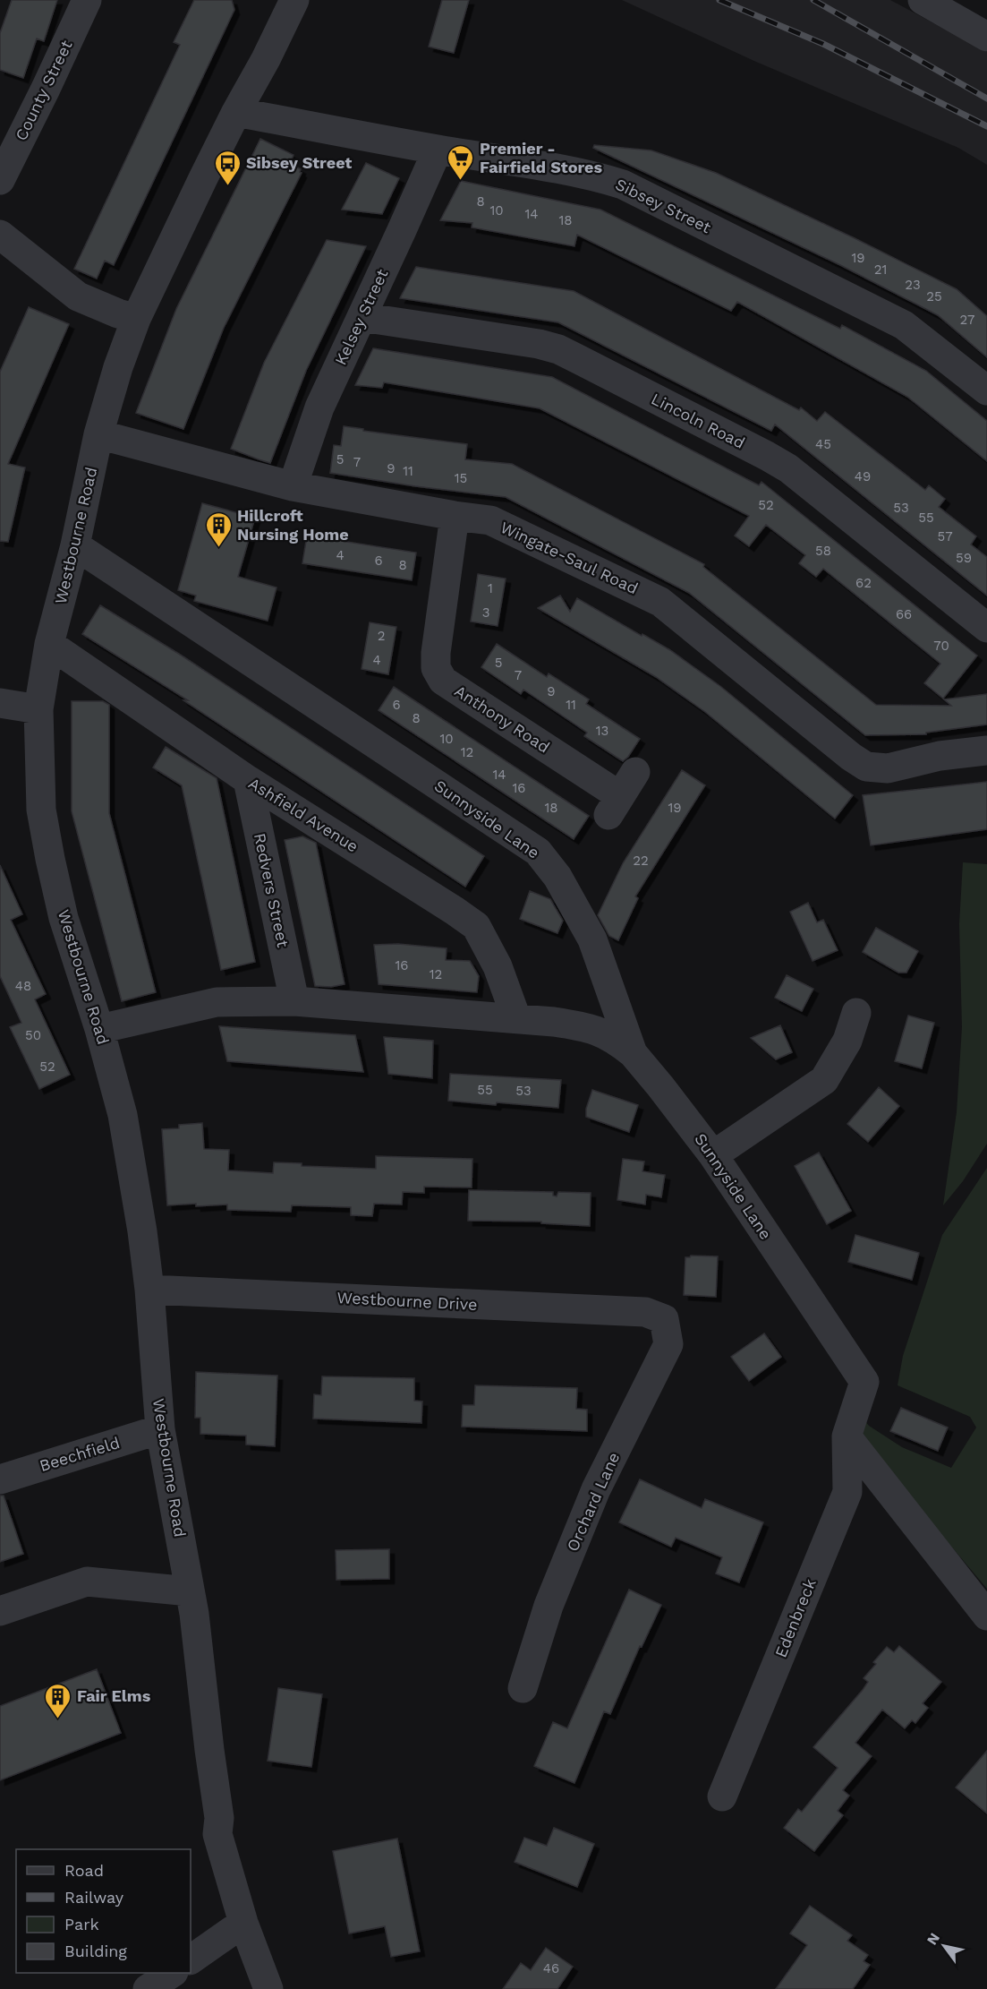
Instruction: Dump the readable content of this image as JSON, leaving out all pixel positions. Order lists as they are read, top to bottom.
{
  "streets": {
    "street": [
      "County Street",
      "Sibsey Street",
      "Kelsey Street",
      "Lincoln Road",
      "Westbourne Road",
      "Wingate-Saul Road",
      "Anthony Road",
      "Ashfield Avenue",
      "Sunnyside Lane",
      "Redvers Street",
      "Westbourne Drive",
      "Beechfield",
      "Orchard Lane",
      "Edenbreck"
    ]
  },
  "crossings": [
    ["Sibsey Street", "Kelsey Street"],
    ["Sibsey Street", "Westbourne Road"],
    ["Kelsey Street", "Lincoln Road"],
    ["Kelsey Street", "Wingate-Saul Road"],
    ["Westbourne Road", "Wingate-Saul Road"],
    ["Westbourne Road", "Ashfield Avenue"],
    ["Westbourne Road", "Sunnyside Lane"],
    ["Westbourne Road", "Westbourne Drive"],
    ["Westbourne Road", "Beechfield"],
    ["Wingate-Saul Road", "Anthony Road"],
    ["Ashfield Avenue", "Redvers Street"],
    ["Sunnyside Lane", "Edenbreck"],
    ["Westbourne Drive", "Orchard Lane"]
  ],
  "places": {
    "supermarket": ["Premier - Fairfield Stores"],
    "bus stop": ["Sibsey Street"],
    "building": ["Hillcroft Nursing Home", "Fair Elms"]
  },
  "house_numbers": [
    "8",
    "10",
    "14",
    "18",
    "19",
    "21",
    "23",
    "25",
    "27",
    "45",
    "5",
    "7",
    "9",
    "11",
    "49",
    "15",
    "52",
    "53",
    "55",
    "57",
    "58",
    "4",
    "59",
    "6",
    "8",
    "62",
    "1",
    "3",
    "66",
    "2",
    "70",
    "4",
    "5",
    "7",
    "9",
    "6",
    "11",
    "8",
    "13",
    "10",
    "12",
    "14",
    "16",
    "18",
    "19",
    "22",
    "16",
    "12",
    "48",
    "50",
    "52",
    "55",
    "53",
    "46"
  ],
  "legend": [
    "Road",
    "Railway",
    "Park",
    "Building"
  ],
  "north": "top left"
}
